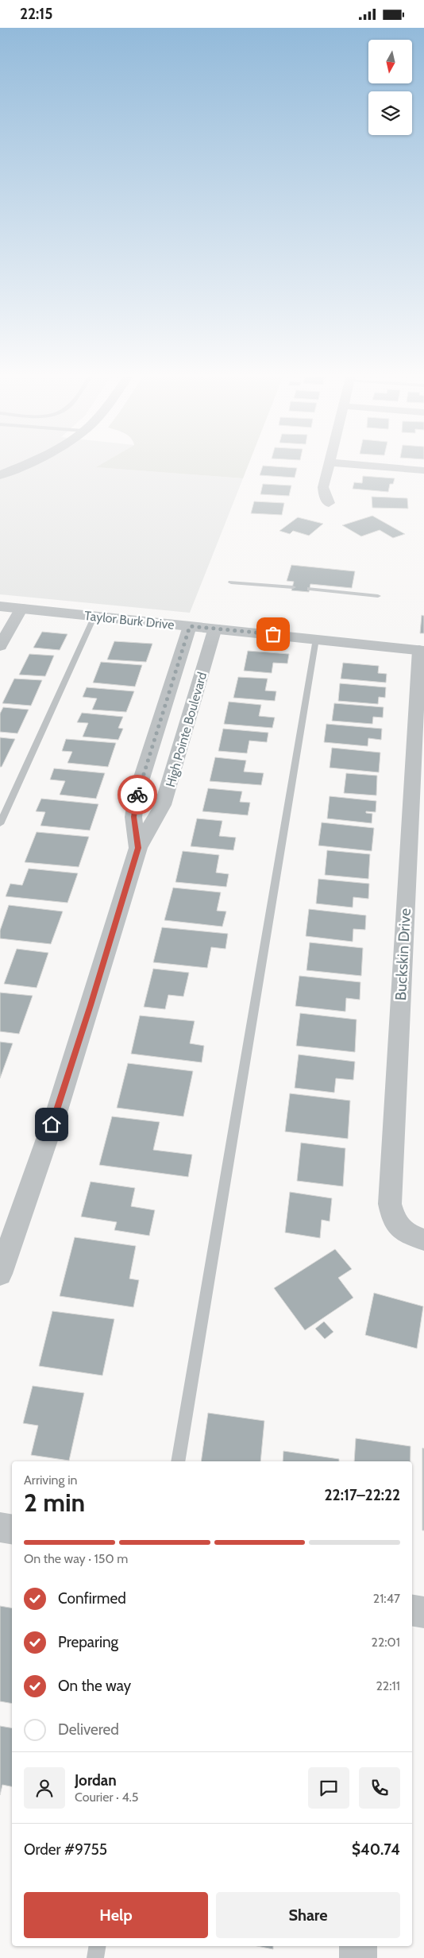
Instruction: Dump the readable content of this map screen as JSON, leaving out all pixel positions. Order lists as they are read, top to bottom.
{
  "streets": {
    "street": ["Taylor Burk Drive", "High Pointe Boulevard", "Buckskin Drive"]
  },
  "crossings": [
    ["Taylor Burk Drive", "High Pointe Boulevard"],
    ["Taylor Burk Drive", "Buckskin Drive"]
  ],
  "north": "bottom",
  "page": {
    "status": "22:15",
    "heading": ["2 min", "Arriving in", "22:17–22:22"],
    "panel": [
      "Jordan",
      "Courier · 4.5",
      "Order #9755",
      "$40.74"
    ],
    "bar": "On the way · 150 m",
    "list": [
      ["Confirmed", "21:47"],
      ["Preparing", "22:01"],
      ["On the way", "22:11"],
      "Delivered"
    ],
    "buttons": ["Help", "Share"]
  }
}
